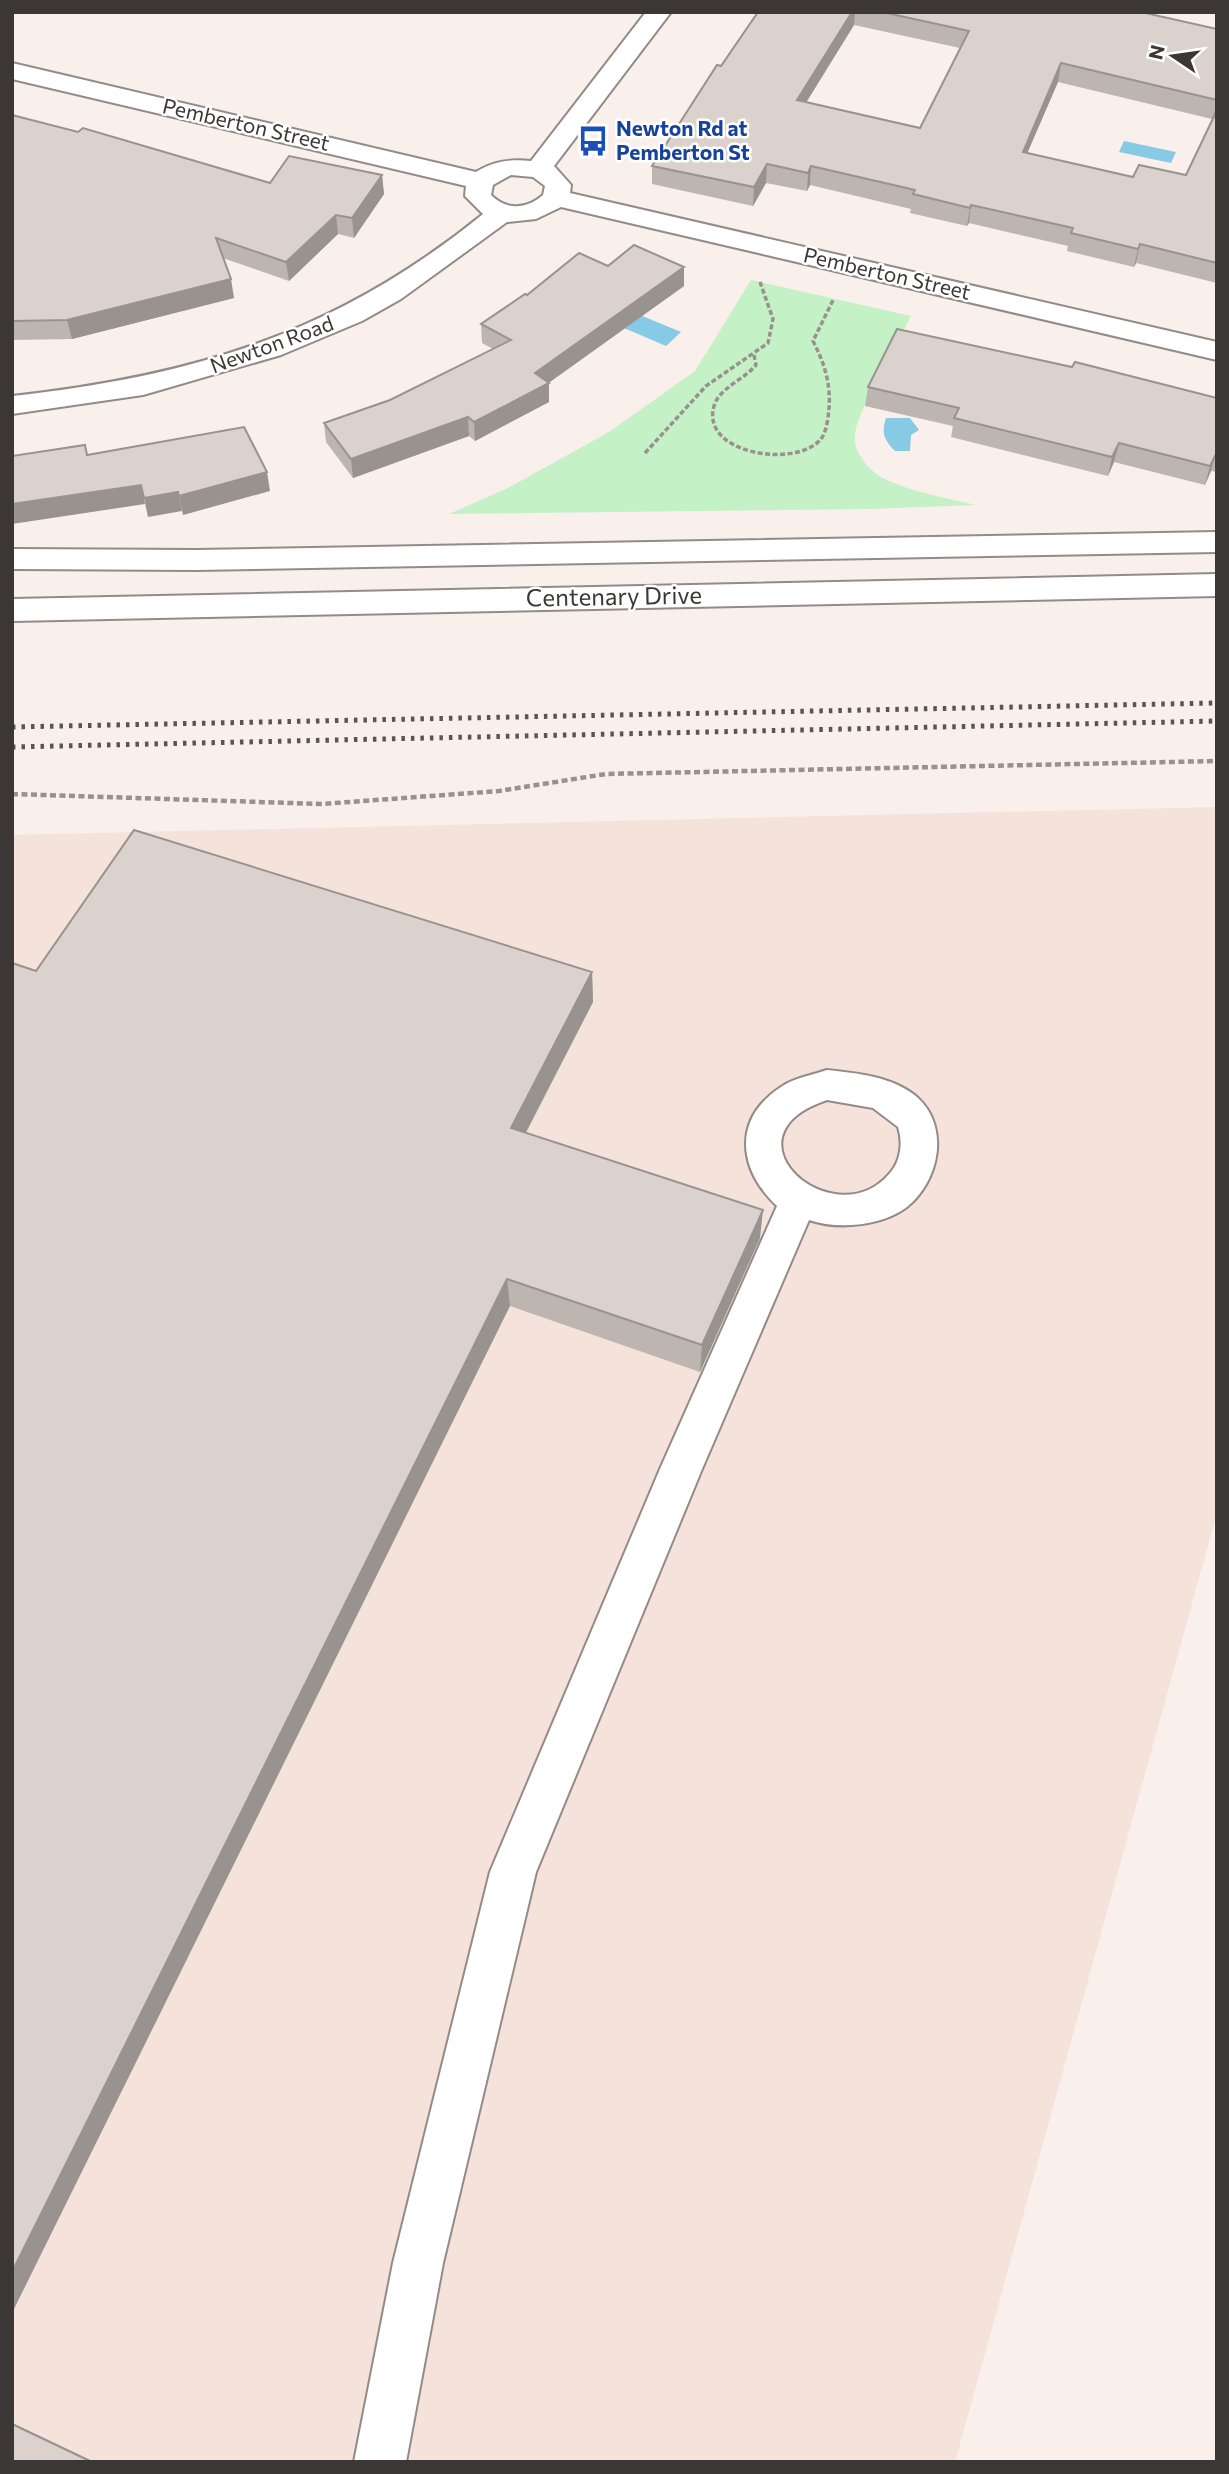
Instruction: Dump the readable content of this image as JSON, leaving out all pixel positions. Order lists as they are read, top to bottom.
{
  "streets": {
    "main road": ["Pemberton Street", "Newton Road", "Centenary Drive"]
  },
  "crossings": [
    ["Pemberton Street", "Newton Road"]
  ],
  "places": {
    "bus stop": ["Newton Rd at Pemberton St"]
  },
  "north": "left"
}
